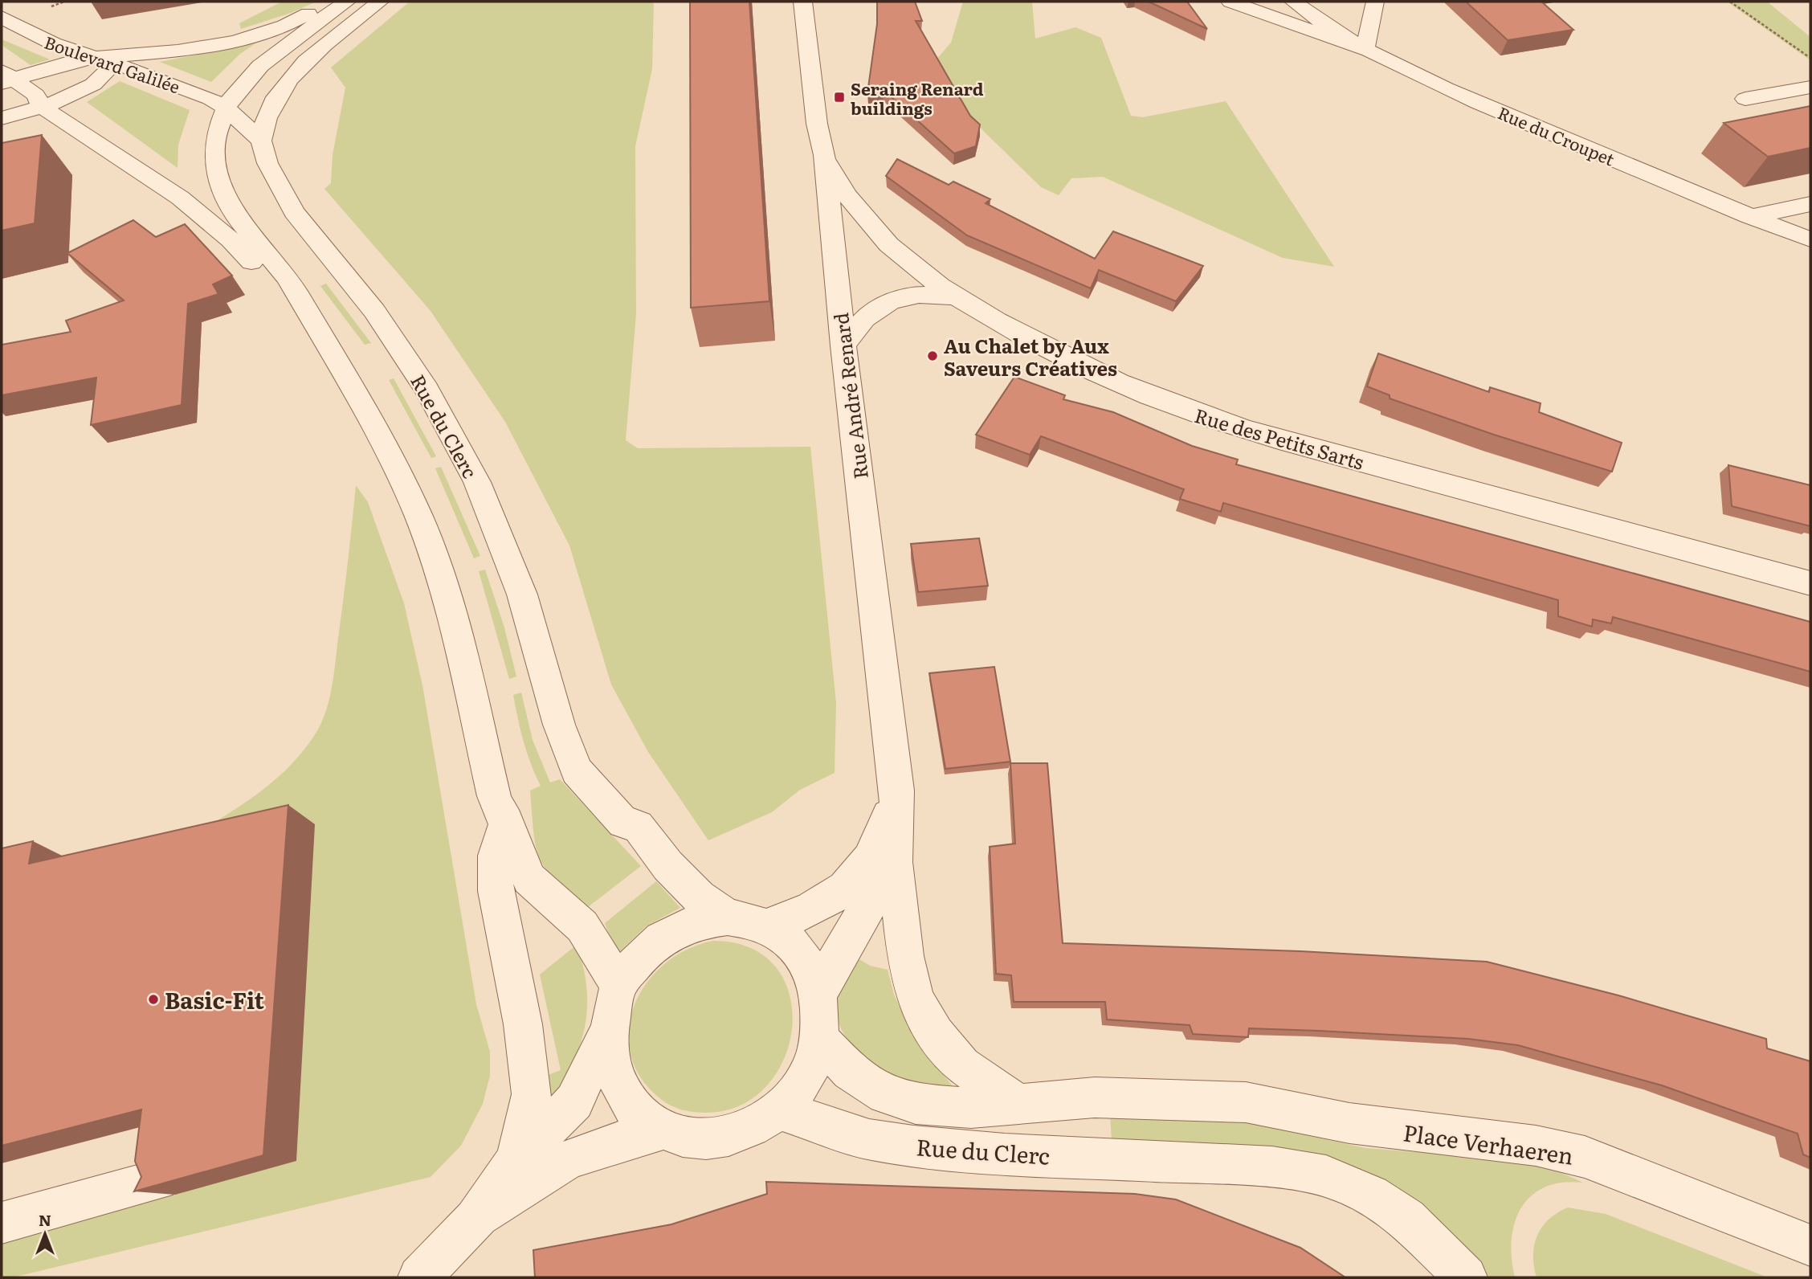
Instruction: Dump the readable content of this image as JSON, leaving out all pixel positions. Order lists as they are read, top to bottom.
{
  "streets": {
    "street": [
      "Boulevard Galilée",
      "Rue du Croupet",
      "Rue André Renard",
      "Rue du Clerc",
      "Rue des Petits Sarts",
      "Place Verhaeren"
    ]
  },
  "crossings": [
    ["Boulevard Galilée", "Rue du Clerc"],
    ["Rue André Renard", "Rue du Clerc"],
    ["Rue André Renard", "Rue des Petits Sarts"],
    ["Rue du Clerc", "Place Verhaeren"]
  ],
  "places": {
    "transit": ["Seraing Renard buildings"],
    "other": ["Au Chalet by Aux Saveurs Créatives", "Basic-Fit"]
  },
  "north": "top"
}
